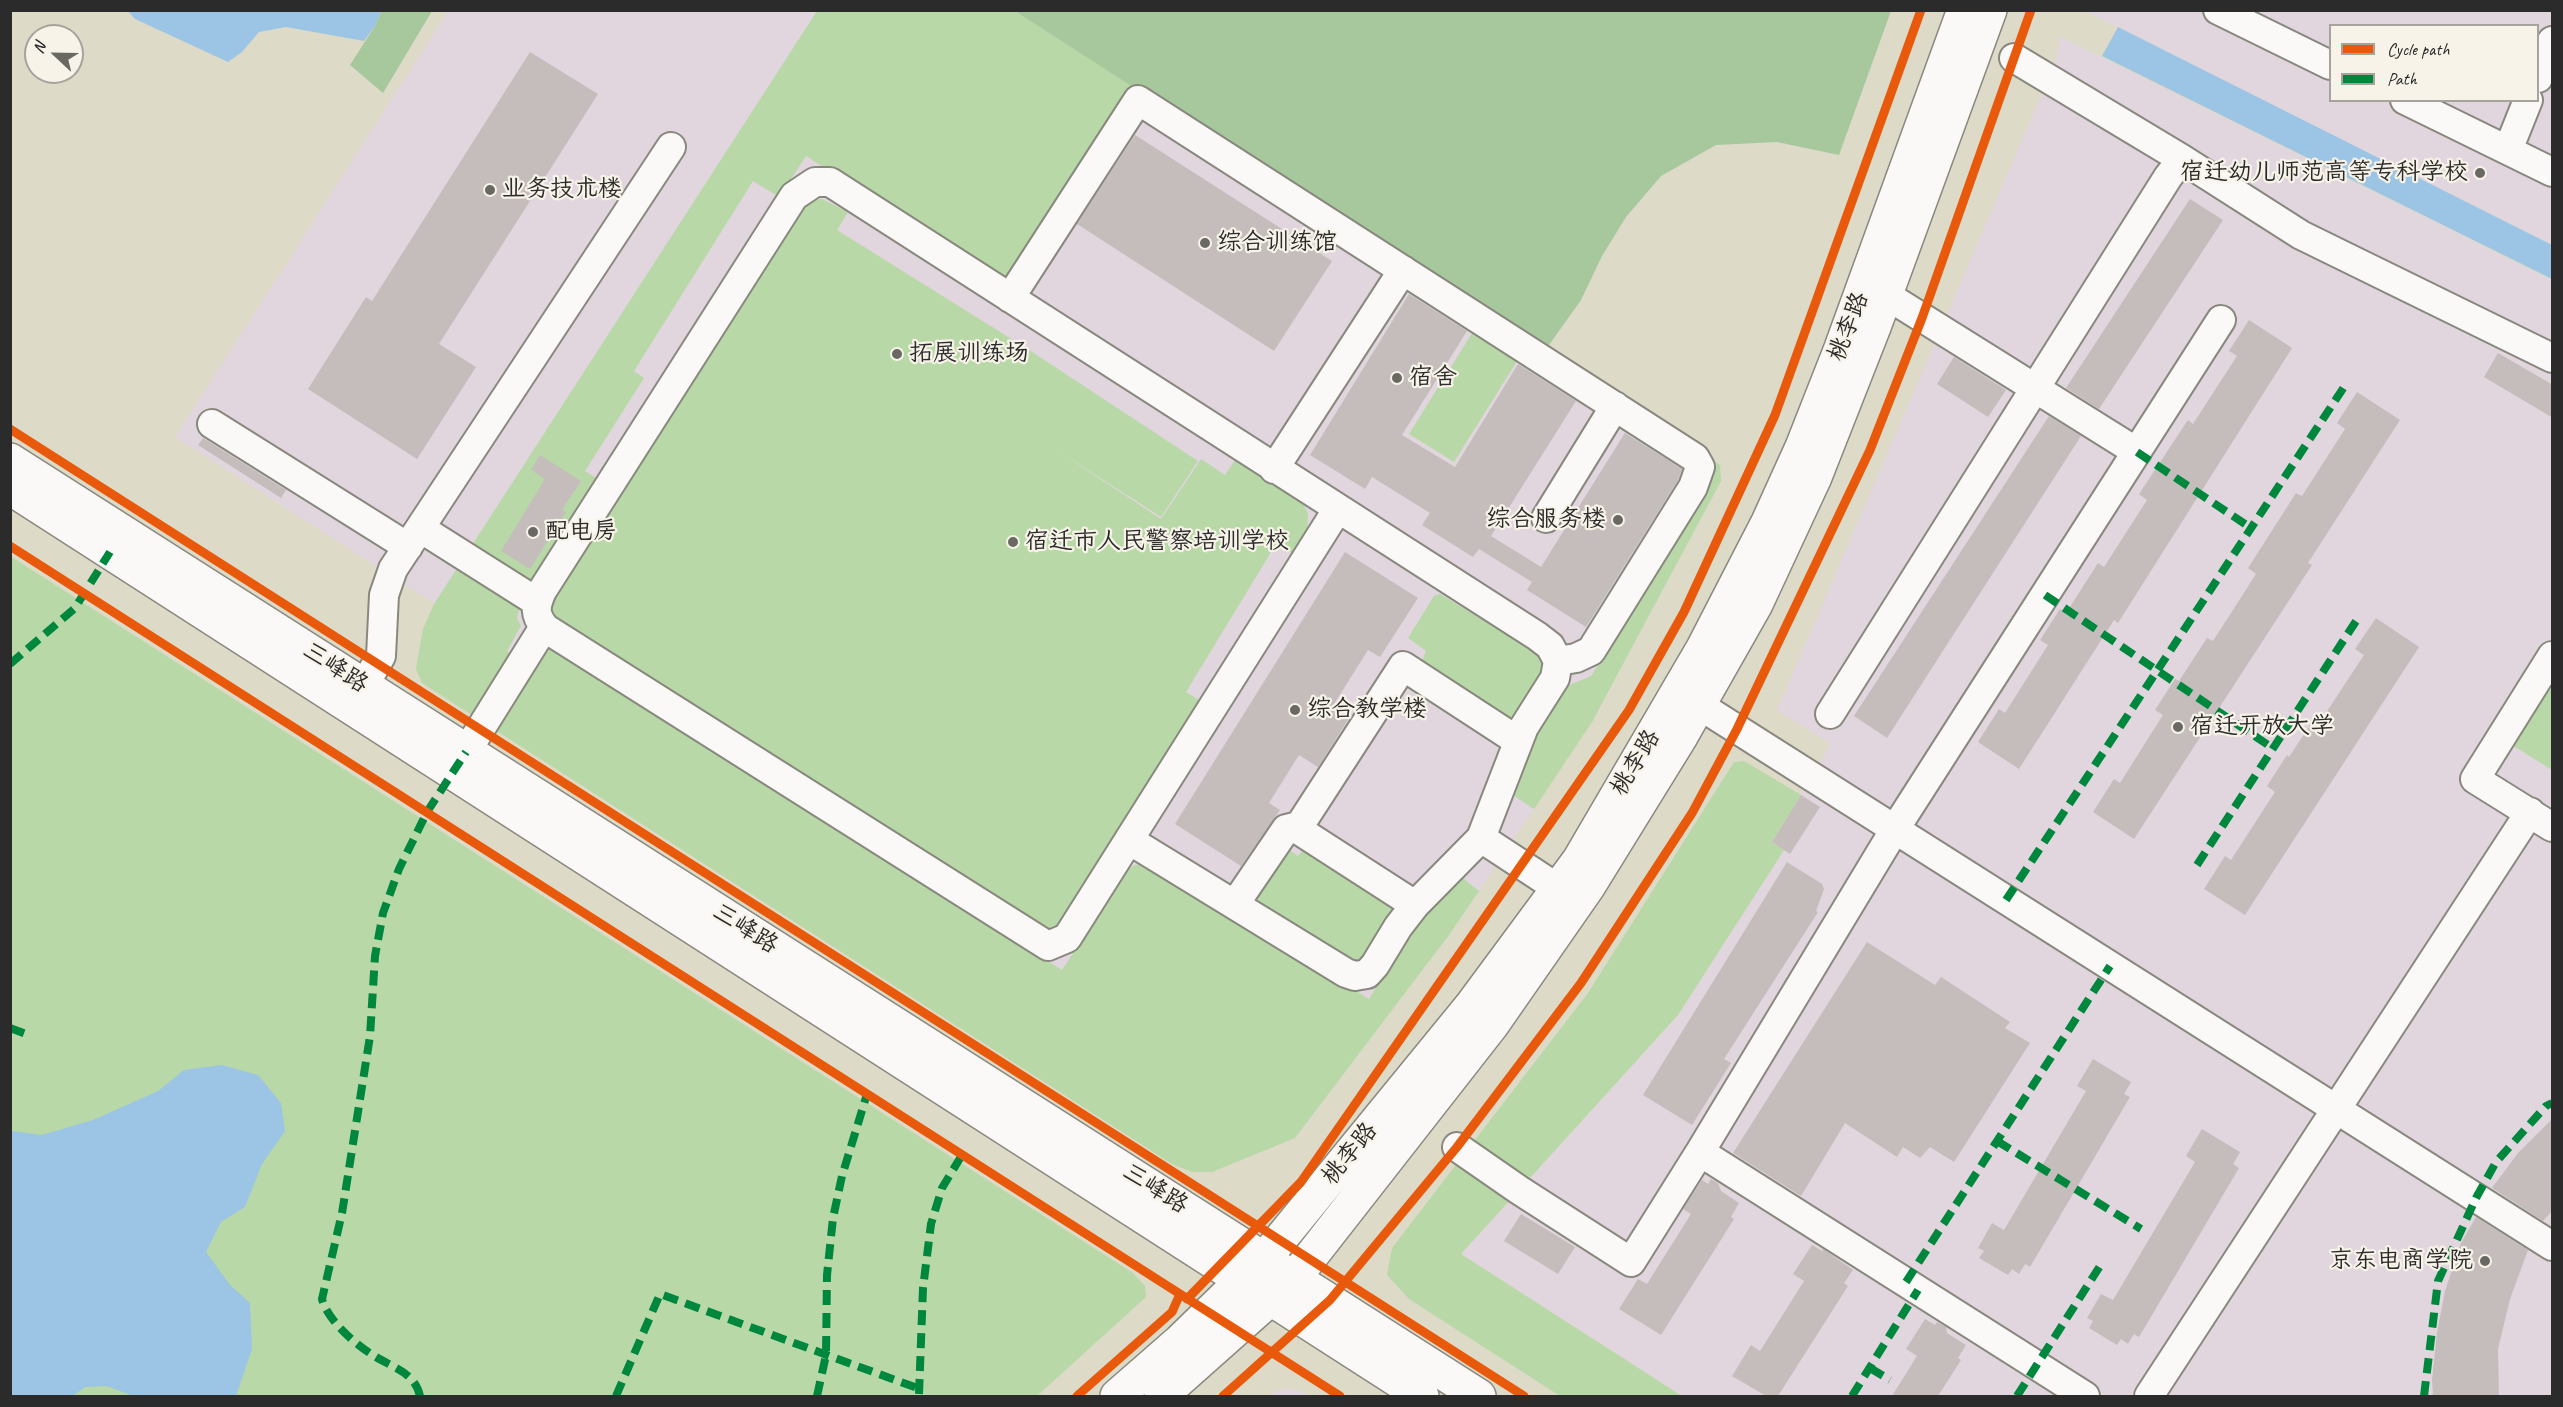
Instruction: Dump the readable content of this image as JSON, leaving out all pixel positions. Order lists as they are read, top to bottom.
{
  "streets": {
    "main road": ["桃李路", "三峰路"]
  },
  "crossings": [
    ["桃李路", "三峰路"]
  ],
  "places": [
    "宿迁幼儿师范高等专科学校",
    "业务技术楼",
    "综合训练馆",
    "拓展训练场",
    "宿舍",
    "综合服务楼",
    "配电房",
    "宿迁市人民警察培训学校",
    "综合教学楼",
    "宿迁开放大学",
    "京东电商学院"
  ],
  "legend": ["Cycle path", "Path"],
  "north": "left"
}
